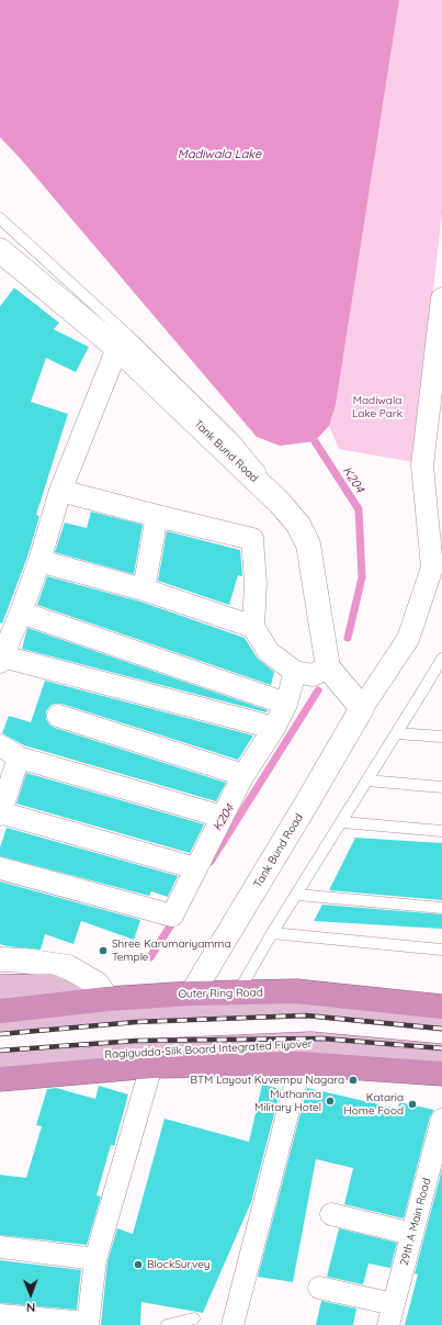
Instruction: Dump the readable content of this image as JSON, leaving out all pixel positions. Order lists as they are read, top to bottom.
{
  "streets": {
    "highway": ["Outer Ring Road"],
    "main road": ["Tank Bund Road", "Ragigudda-Silk Board Integrated Flyover"],
    "street": ["29th A Main Road"]
  },
  "crossings": [
    ["Tank Bund Road", "Outer Ring Road"]
  ],
  "water": ["Madiwala Lake", "K204"],
  "parks": ["Madiwala Lake Park"],
  "places": [
    "Shree Karumariyamma Temple",
    "BTM Layout Kuvempu Nagara",
    "Muthanna Military Hotel",
    "Kataria Home Food",
    "BlockSurvey"
  ],
  "north": "bottom"
}
